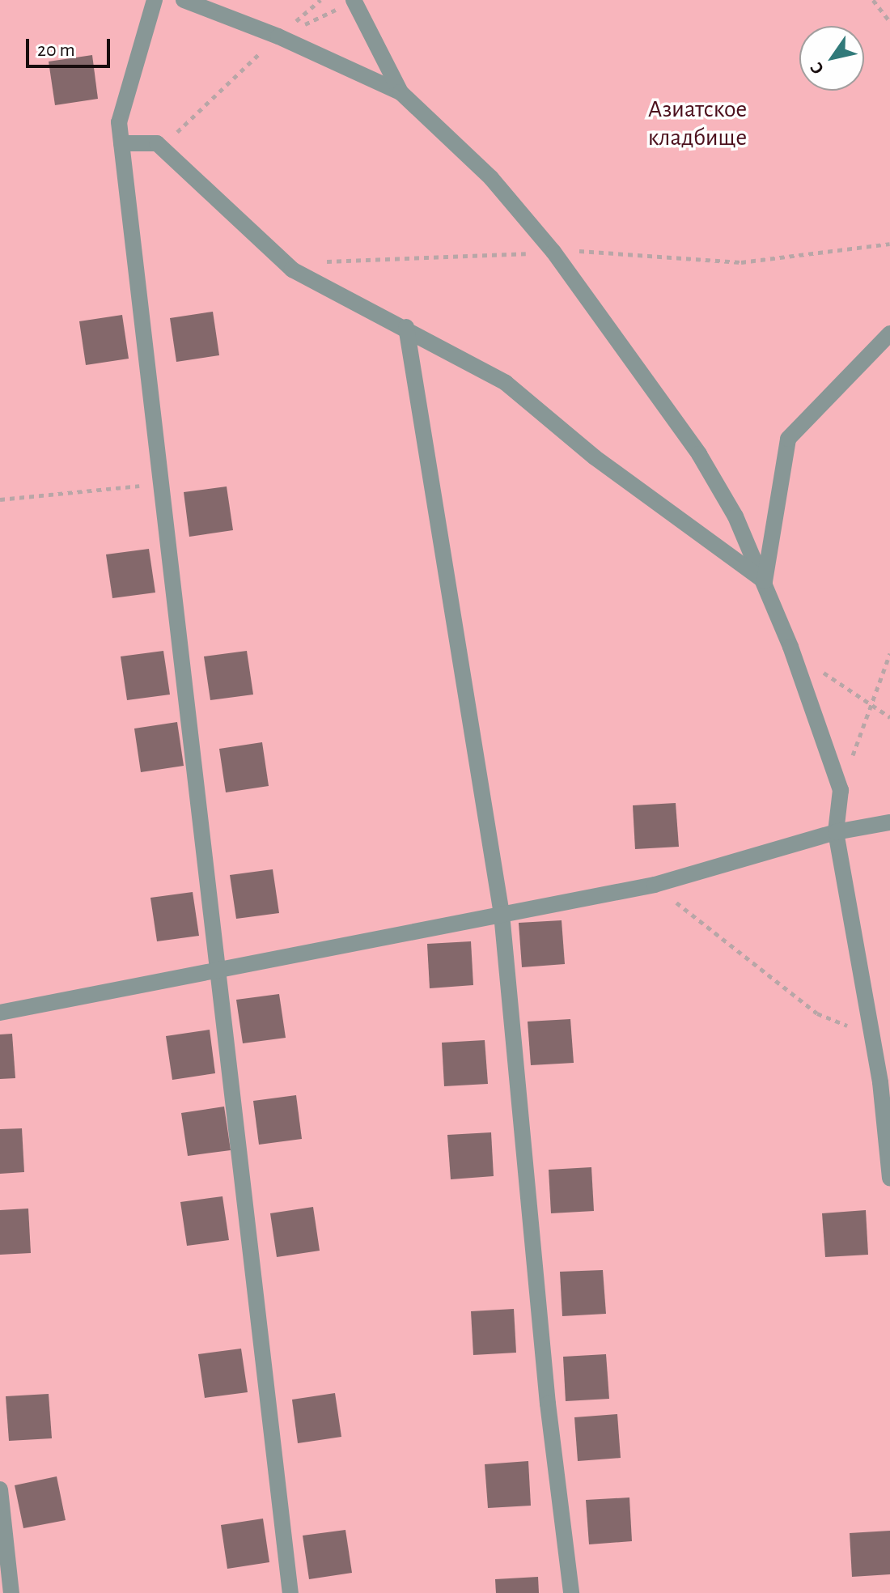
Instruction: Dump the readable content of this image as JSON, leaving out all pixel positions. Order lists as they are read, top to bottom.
{
  "parks": ["Азиатское кладбище"],
  "scale_bar": "20 m",
  "north": "bottom left"
}
